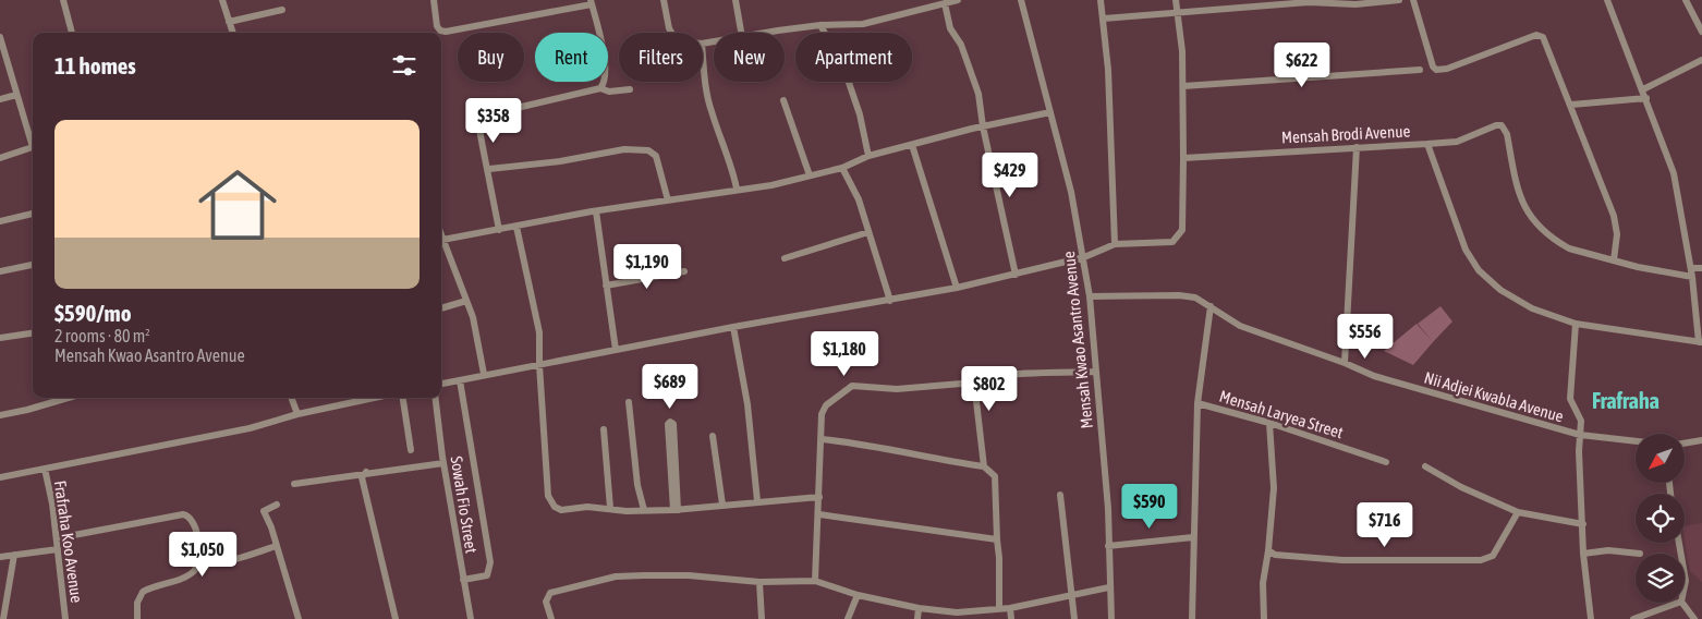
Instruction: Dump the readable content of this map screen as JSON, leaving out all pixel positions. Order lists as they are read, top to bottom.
{
  "streets": {
    "street": [
      "Mensah Brodi Avenue",
      "Mensah Kwao Asantro Avenue",
      "Nii Adjei Kwabla Avenue",
      "Mensah Laryea Street",
      "Sowah Fio Street",
      "Frafraha Koo Avenue"
    ]
  },
  "crossings": [
    ["Mensah Kwao Asantro Avenue", "Nii Adjei Kwabla Avenue"],
    ["Nii Adjei Kwabla Avenue", "Mensah Laryea Street"]
  ],
  "districts": ["Frafraha"],
  "north": "bottom left",
  "page": {
    "chip": [
      "Buy",
      "Rent",
      "Filters",
      "New",
      "Apartment"
    ],
    "heading": "11 homes",
    "price": [
      "$622",
      "$358",
      "$429",
      "$1,190",
      "$556",
      "$1,180",
      "$689",
      "$802",
      "$590",
      "$716",
      "$1,050"
    ],
    "list": [
      {
        "name": "$590/mo",
        "note": "2 rooms · 80 m² · Mensah Kwao Asantro Avenue"
      }
    ]
  }
}
